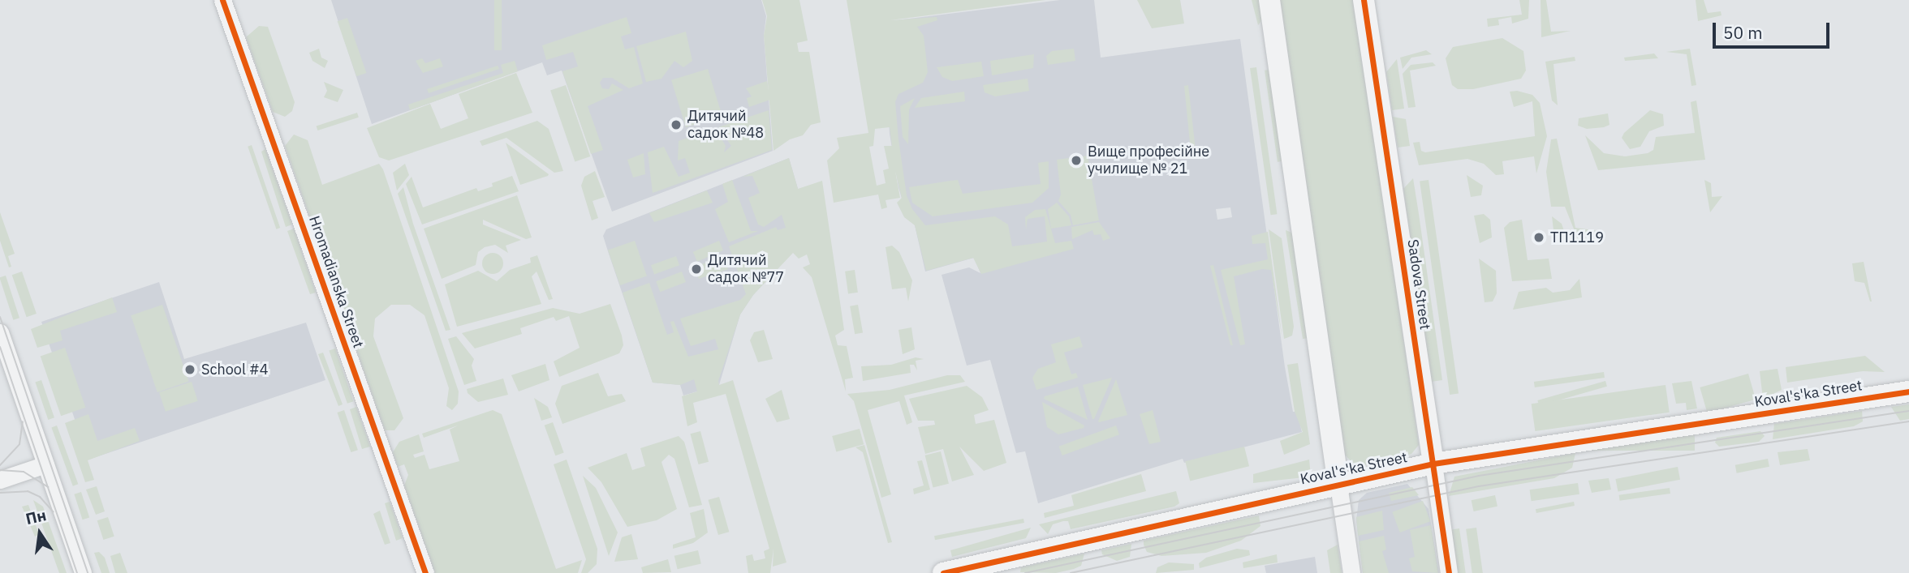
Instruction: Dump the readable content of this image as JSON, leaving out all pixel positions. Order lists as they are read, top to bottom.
{
  "streets": {
    "street": ["Hromadianska Street", "Sadova Street", "Koval's'ka Street"]
  },
  "crossings": [
    ["Sadova Street", "Koval's'ka Street"]
  ],
  "places": [
    "Дитячий садок №48",
    "Вище професійне училище № 21",
    "ТП1119",
    "Дитячий садок №77",
    "School #4"
  ],
  "scale_bar": "50 m",
  "north": "top"
}
